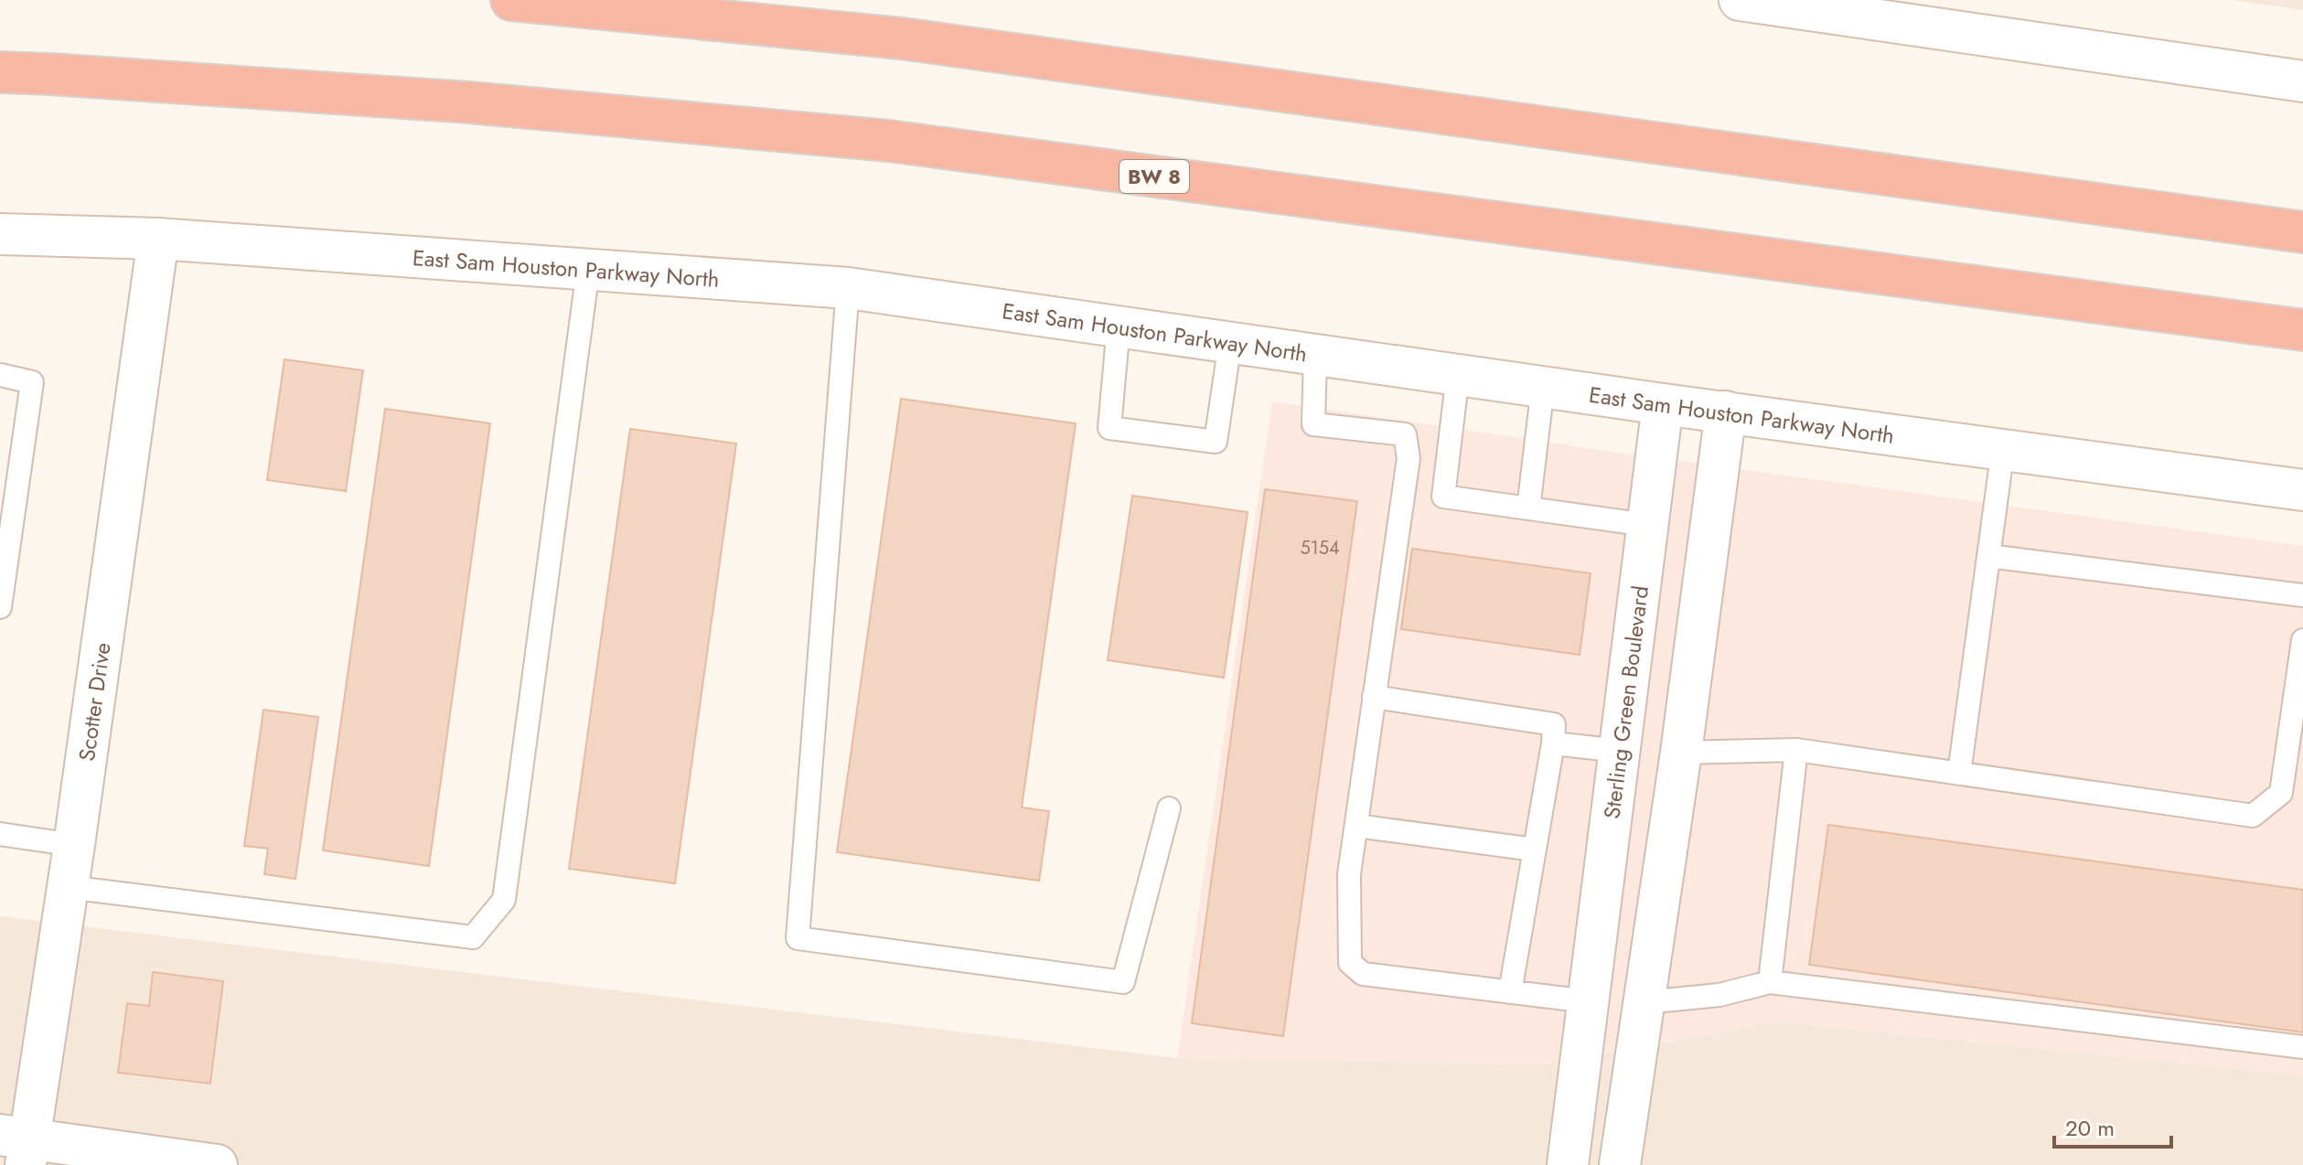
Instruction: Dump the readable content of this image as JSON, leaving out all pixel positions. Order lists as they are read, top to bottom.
{
  "streets": {
    "highway": ["BW 8"],
    "main road": ["East Sam Houston Parkway North", "Scotter Drive", "Sterling Green Boulevard"]
  },
  "crossings": [
    ["East Sam Houston Parkway North", "Scotter Drive"],
    ["East Sam Houston Parkway North", "Sterling Green Boulevard"]
  ],
  "house_numbers": ["5154"],
  "scale_bar": "20 m"
}
